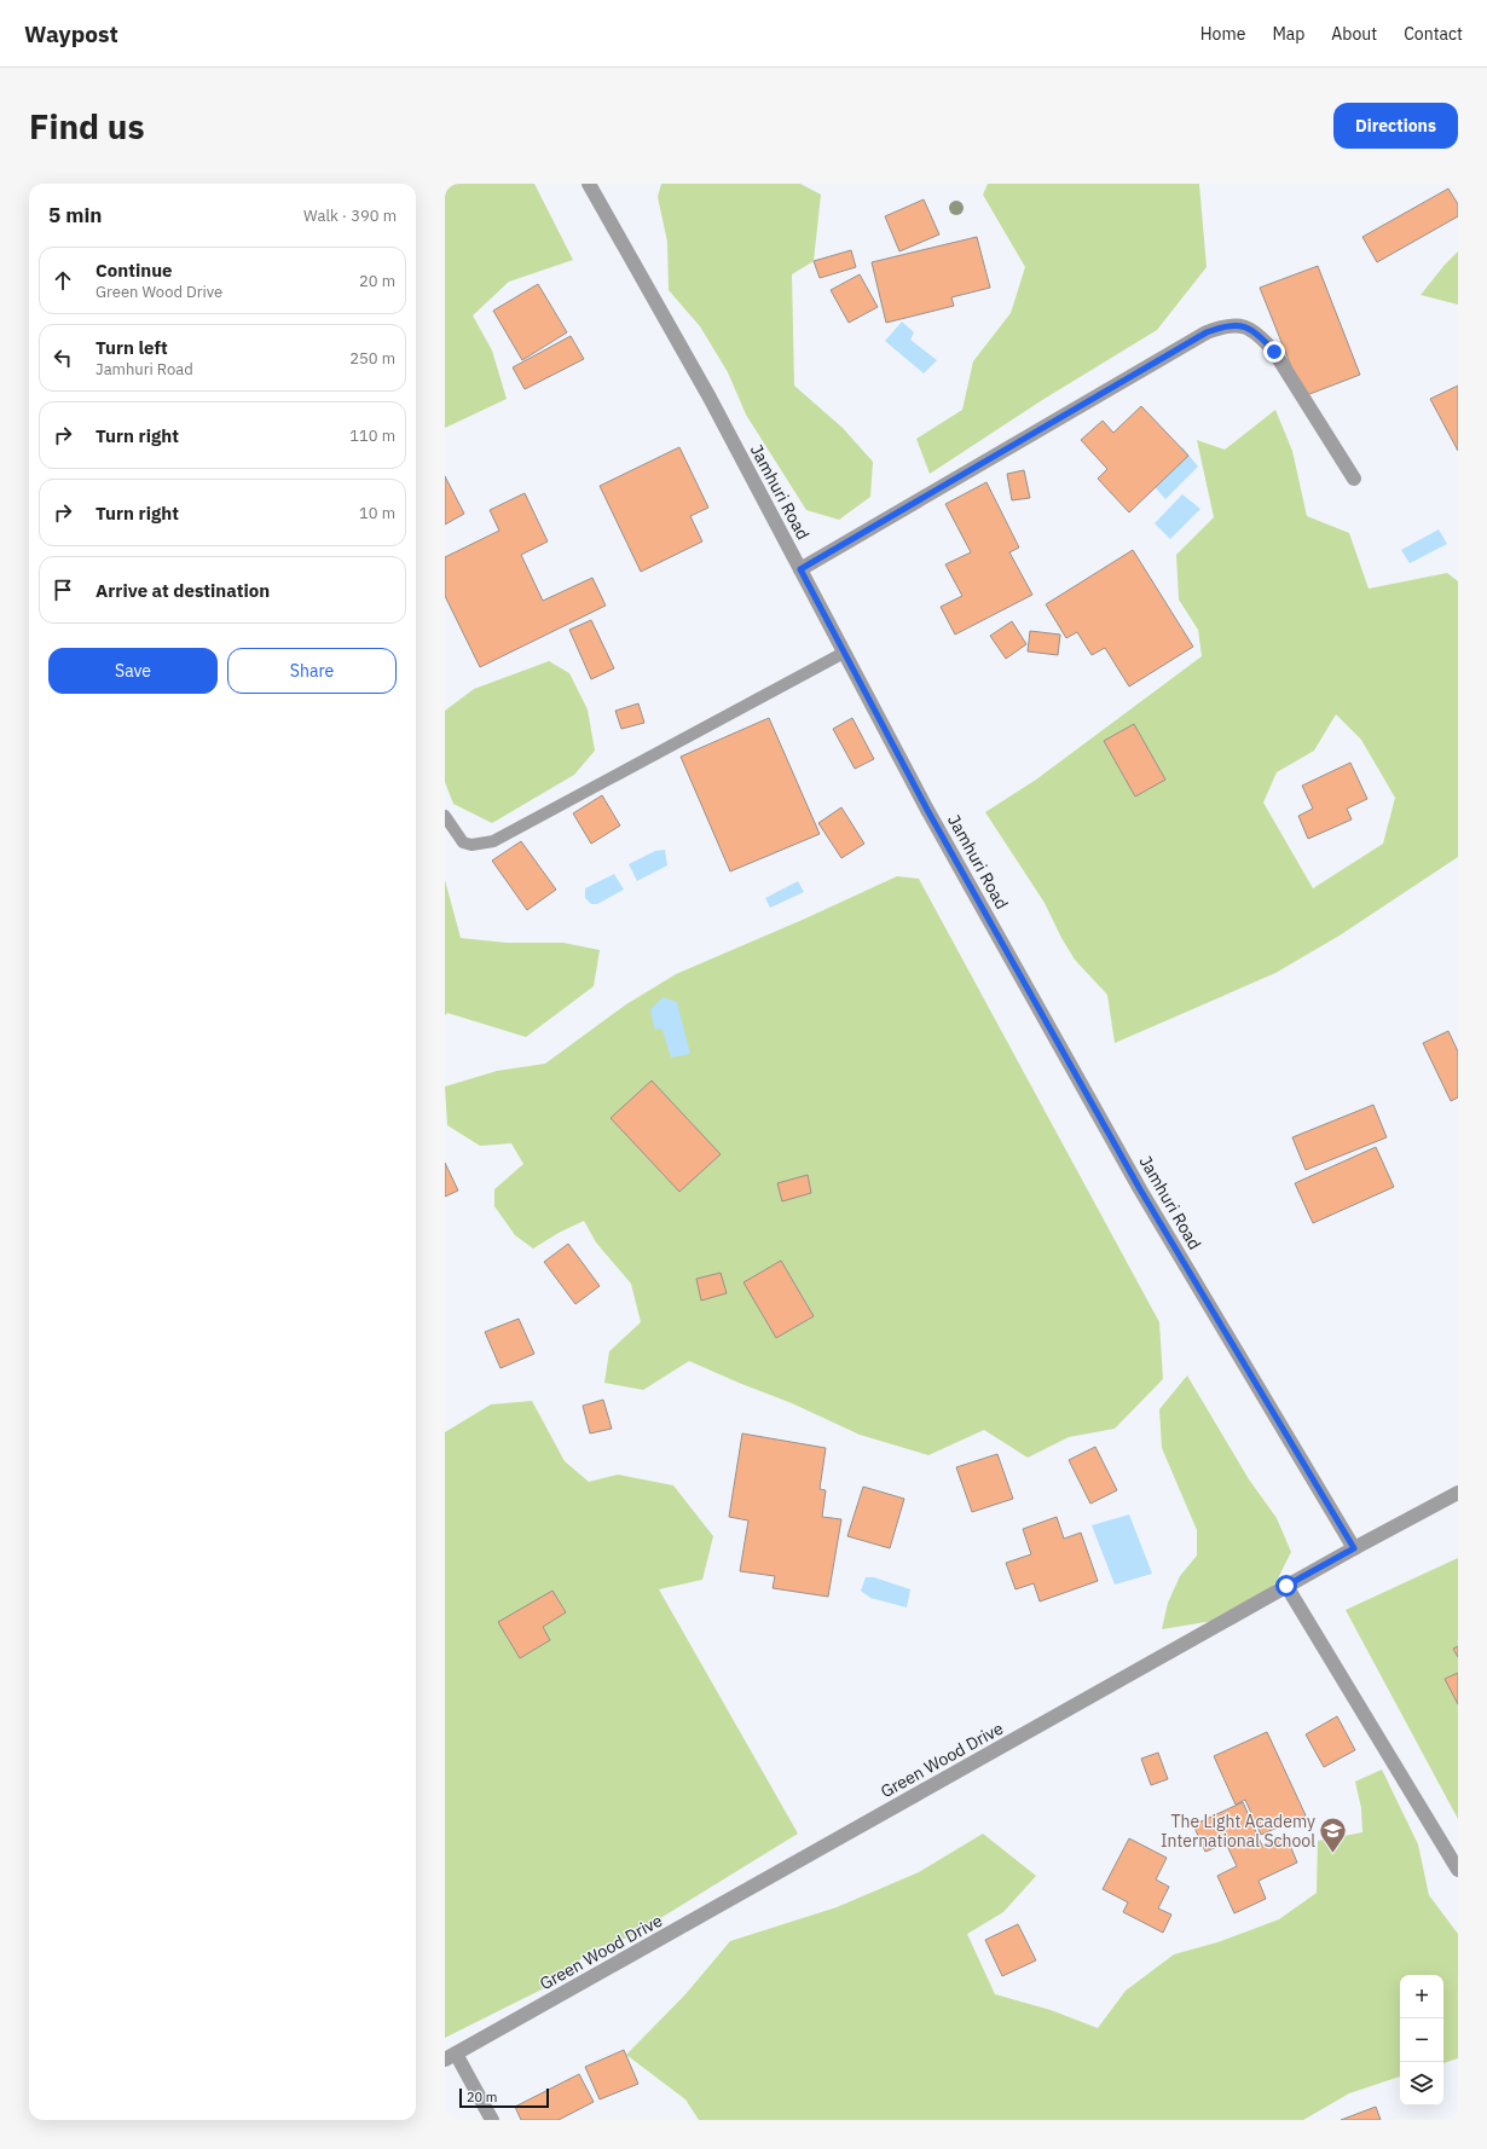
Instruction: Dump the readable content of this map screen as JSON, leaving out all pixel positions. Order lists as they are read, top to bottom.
{
  "streets": {
    "street": ["Jamhuri Road", "Green Wood Drive"]
  },
  "crossings": [
    ["Jamhuri Road", "Green Wood Drive"]
  ],
  "places": {
    "school or university": ["The Light Academy International School"]
  },
  "scale_bar": "20 m",
  "page": {
    "header": "Waypost",
    "nav": [
      "Home",
      "Map",
      "About",
      "Contact"
    ],
    "buttons": [
      "Directions",
      ["Save", "Share"]
    ],
    "title": "Find us",
    "heading": ["5 min", "Walk · 390 m"],
    "list": [
      ["Continue", "Green Wood Drive", "20 m"],
      ["Turn left", "Jamhuri Road", "250 m"],
      ["Turn right", "110 m"],
      ["Turn right", "10 m"],
      "Arrive at destination"
    ],
    "map_buttons": ["+", "−"],
    "scale": "20 m"
  }
}
